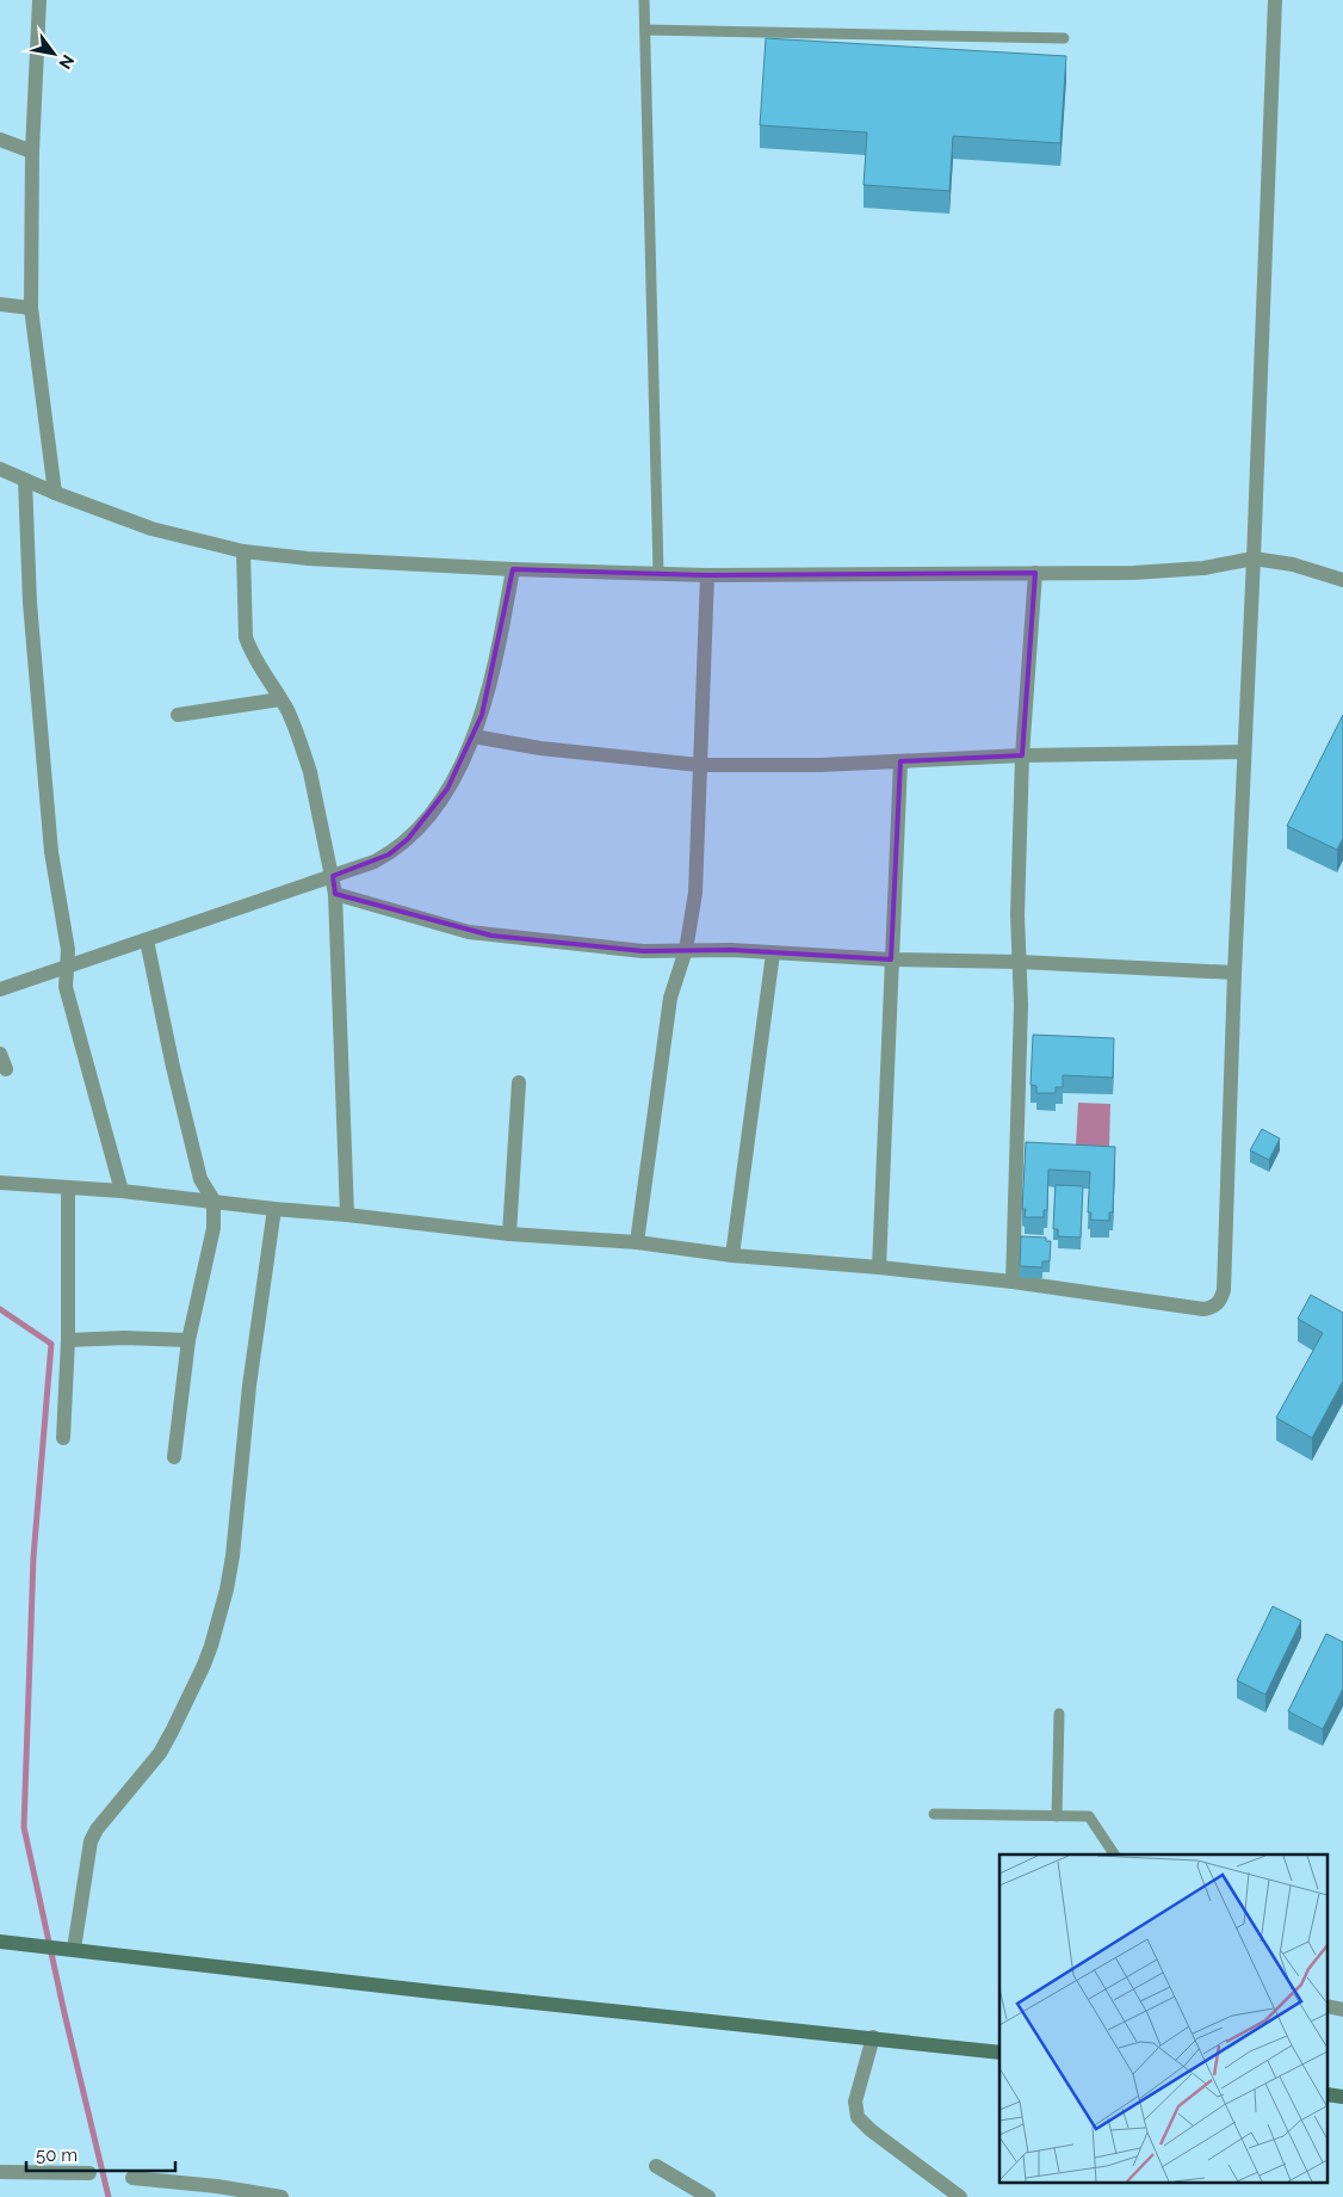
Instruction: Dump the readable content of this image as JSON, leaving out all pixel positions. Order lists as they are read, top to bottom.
{
  "scale_bar": "50 m",
  "north": "bottom right"
}
